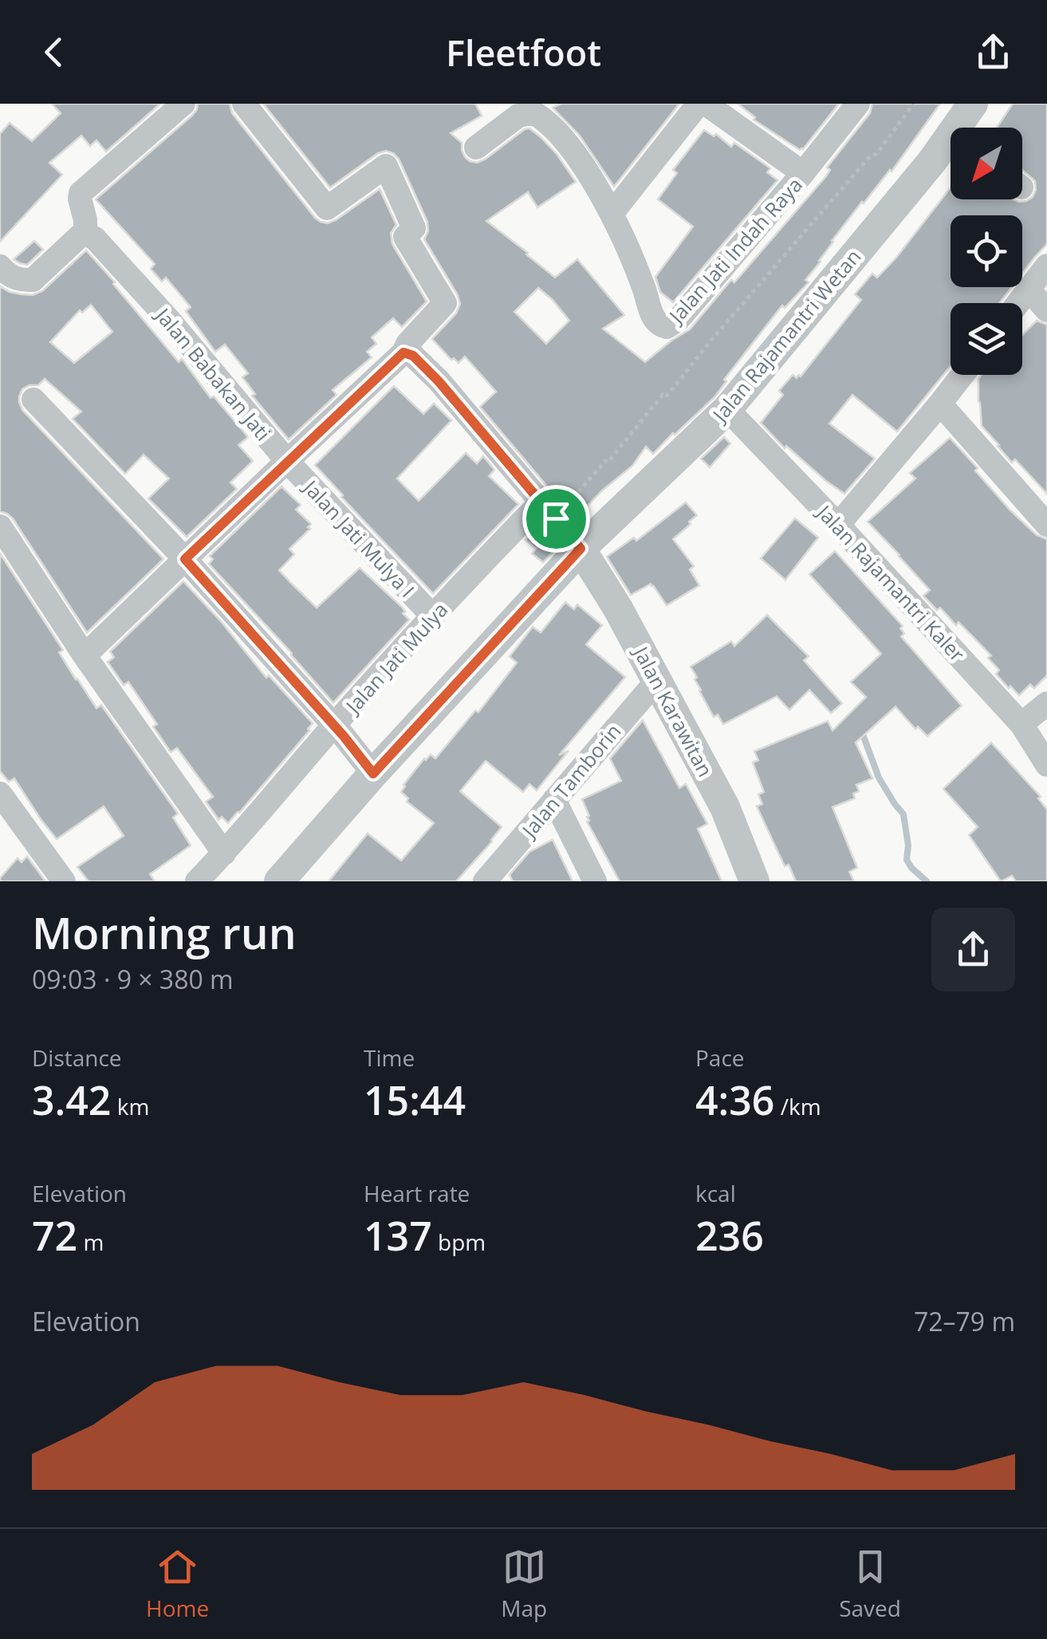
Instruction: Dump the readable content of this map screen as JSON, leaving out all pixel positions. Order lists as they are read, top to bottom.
{
  "streets": {
    "street": [
      "Jalan Jati Indah Raya",
      "Jalan Rajamantri Wetan",
      "Jalan Babakan Jati",
      "Jalan Jati Mulya I",
      "Jalan Rajamantri Kaler",
      "Jalan Jati Mulya",
      "Jalan Karawitan",
      "Jalan Tamborin"
    ]
  },
  "crossings": [
    ["Jalan Rajamantri Wetan", "Jalan Rajamantri Kaler"],
    ["Jalan Rajamantri Wetan", "Jalan Karawitan"],
    ["Jalan Babakan Jati", "Jalan Jati Mulya I"],
    ["Jalan Jati Mulya I", "Jalan Jati Mulya"],
    ["Jalan Karawitan", "Jalan Tamborin"]
  ],
  "north": "bottom left",
  "page": {
    "header": "Fleetfoot",
    "heading": ["Morning run", "09:03 · 9 × 380 m"],
    "stats": [
      ["Distance", "3.42 km"],
      ["Time", "15:44"],
      ["Pace", "4:36 /km"],
      ["Elevation", "72 m"],
      ["Heart rate", "137 bpm"],
      ["kcal", "236"]
    ],
    "chart": ["Elevation", "72–79 m"],
    "tabs": ["Home", "Map", "Saved"]
  }
}
